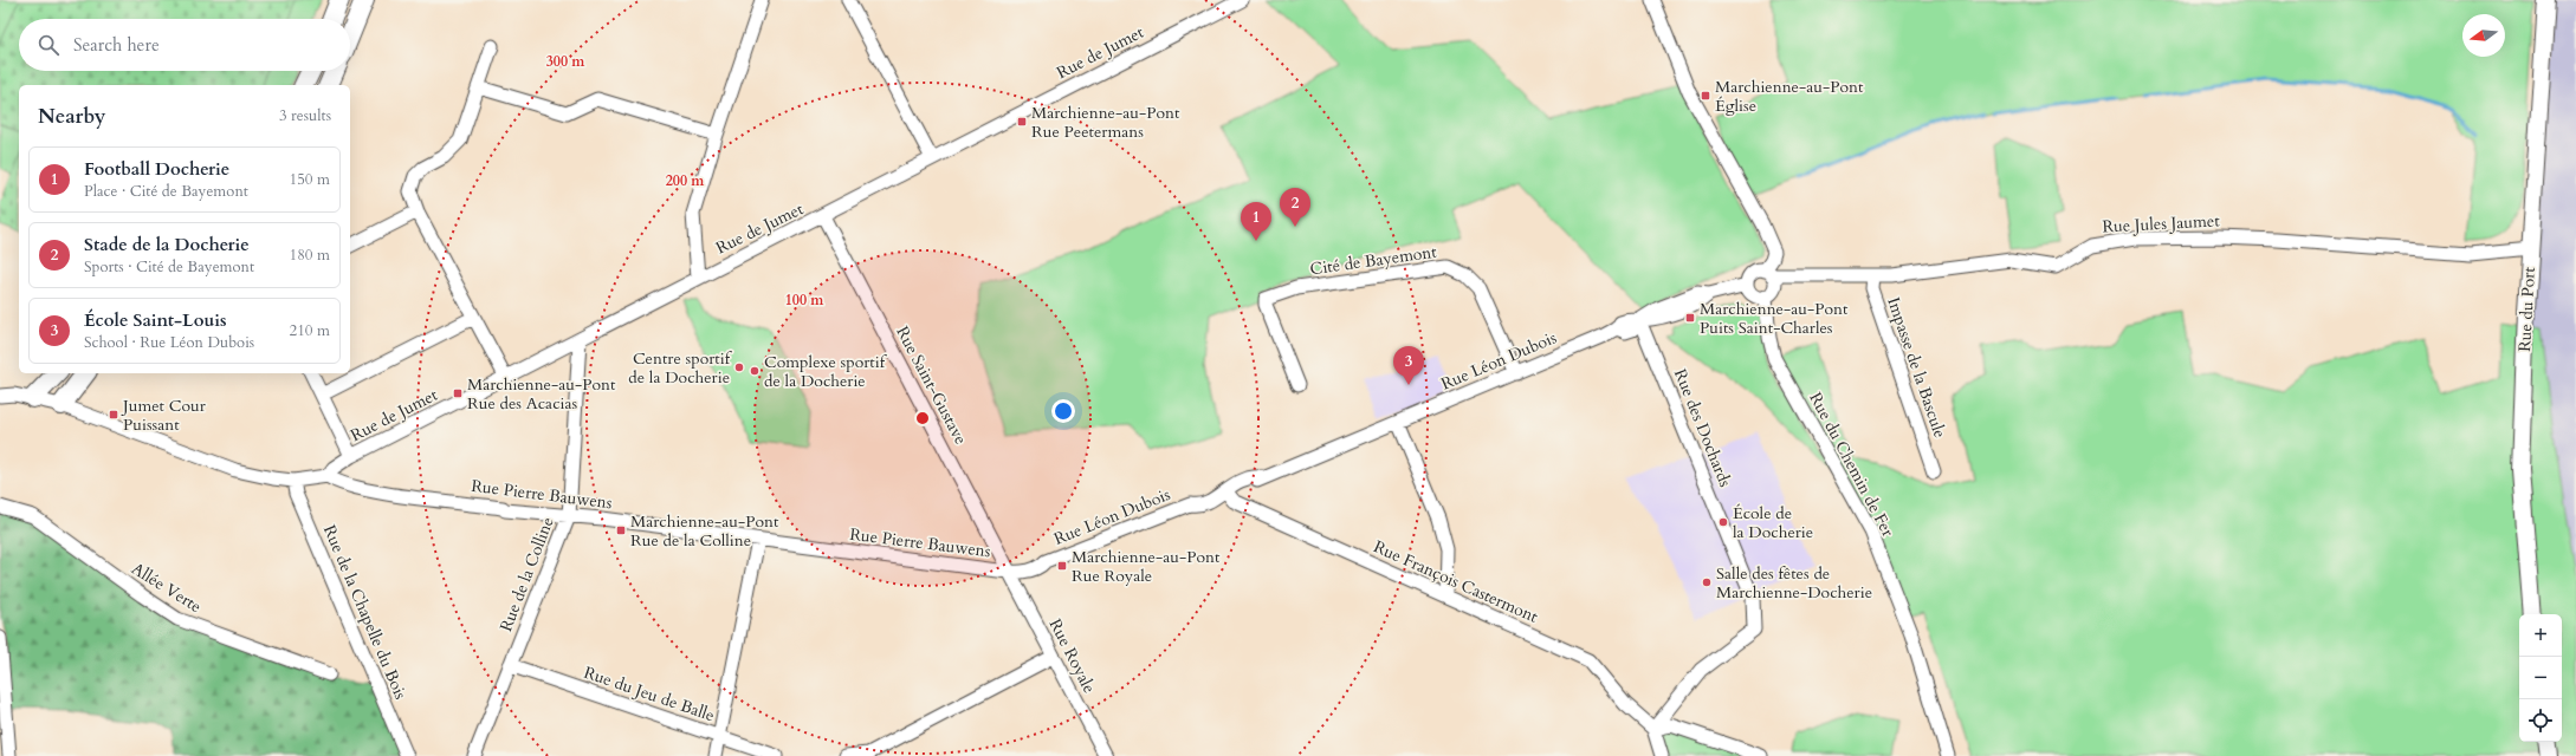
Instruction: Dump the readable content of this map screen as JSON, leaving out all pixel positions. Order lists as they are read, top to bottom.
{
  "streets": {
    "main road": ["Rue du Port"],
    "street": [
      "Rue de Jumet",
      "Rue Jules Jaumet",
      "Cité de Bayemont",
      "Rue Léon Dubois",
      "Impasse de la Bascule",
      "Rue Saint-Gustave",
      "Rue des Dochards",
      "Rue du Chemin de Fer",
      "Rue Pierre Bauwens",
      "Rue de la Colline",
      "Rue François Castermont",
      "Allée Verte",
      "Rue de la Chapelle du Bois",
      "Rue Royale",
      "Rue du Jeu de Balle"
    ]
  },
  "crossings": [
    ["Rue de Jumet", "Rue Saint-Gustave"],
    ["Rue de Jumet", "Rue Pierre Bauwens"],
    ["Rue de Jumet", "Rue de la Colline"],
    ["Rue Jules Jaumet", "Rue du Port"],
    ["Rue Jules Jaumet", "Rue Léon Dubois"],
    ["Rue Jules Jaumet", "Impasse de la Bascule"],
    ["Rue Jules Jaumet", "Rue du Chemin de Fer"],
    ["Cité de Bayemont", "Rue Léon Dubois"],
    ["Rue Léon Dubois", "Rue Saint-Gustave"],
    ["Rue Léon Dubois", "Rue des Dochards"],
    ["Rue Léon Dubois", "Rue du Chemin de Fer"],
    ["Rue Léon Dubois", "Rue Pierre Bauwens"],
    ["Rue Léon Dubois", "Rue François Castermont"],
    ["Rue Léon Dubois", "Rue Royale"],
    ["Rue Saint-Gustave", "Rue Pierre Bauwens"],
    ["Rue Saint-Gustave", "Rue Royale"],
    ["Rue des Dochards", "Rue François Castermont"],
    ["Rue Pierre Bauwens", "Rue de la Colline"],
    ["Rue Pierre Bauwens", "Rue Royale"],
    ["Rue de la Colline", "Rue du Jeu de Balle"]
  ],
  "places": {
    "transit": [
      "Marchienne-au-Pont Église",
      "Marchienne-au-Pont Rue Peetermans",
      "Marchienne-au-Pont Puits Saint-Charles",
      "Marchienne-au-Pont Rue des Acacias",
      "Jumet Cour Puissant",
      "Marchienne-au-Pont Rue de la Colline",
      "Marchienne-au-Pont Rue Royale"
    ],
    "other": [
      "Centre sportif de la Docherie",
      "Complexe sportif de la Docherie",
      "École de la Docherie",
      "Salle des fêtes de Marchienne-Docherie"
    ]
  },
  "north": "left",
  "page": {
    "search": "Search here",
    "heading": ["Nearby", "3 results"],
    "list": [
      {
        "mark": "1",
        "name": "Football Docherie",
        "note": "Place · Cité de Bayemont",
        "value": "150 m"
      },
      {
        "mark": "2",
        "name": "Stade de la Docherie",
        "note": "Sports · Cité de Bayemont",
        "value": "180 m"
      },
      {
        "mark": "3",
        "name": "École Saint-Louis",
        "note": "School · Rue Léon Dubois",
        "value": "210 m"
      }
    ],
    "pins": ["2", "1", "3"],
    "map_buttons": ["+", "−"]
  },
  "rings": ["300 m", "200 m", "100 m"]
}
